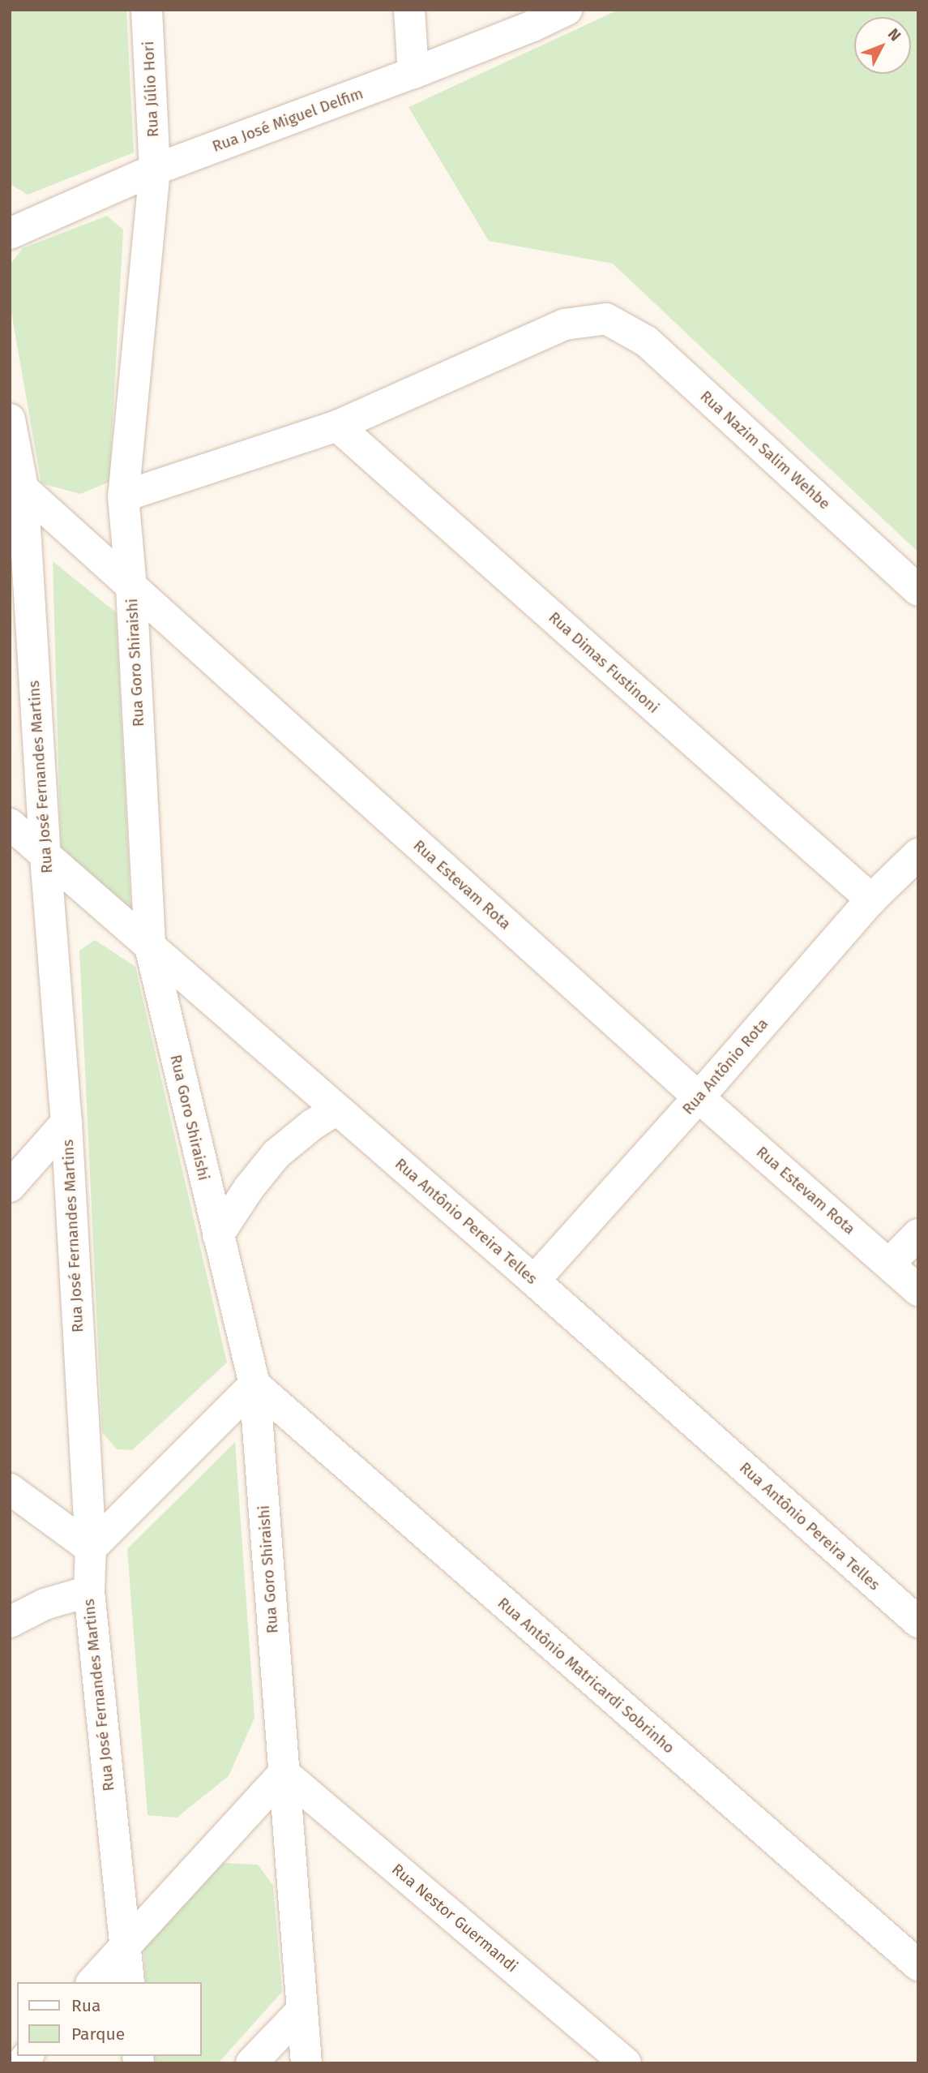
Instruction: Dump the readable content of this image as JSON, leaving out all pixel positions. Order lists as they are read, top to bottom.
{
  "streets": {
    "street": [
      "Rua Júlio Hori",
      "Rua José Miguel Delfim",
      "Rua Nazim Salim Wehbe",
      "Rua Goro Shiraishi",
      "Rua Dimas Fustinoni",
      "Rua José Fernandes Martins",
      "Rua Estevam Rota",
      "Rua Antônio Rota",
      "Rua Antônio Pereira Telles",
      "Rua Antônio Matricardi Sobrinho",
      "Rua Nestor Guermandi"
    ]
  },
  "crossings": [
    ["Rua Júlio Hori", "Rua José Miguel Delfim"],
    ["Rua Júlio Hori", "Rua Goro Shiraishi"],
    ["Rua José Miguel Delfim", "Rua Goro Shiraishi"],
    ["Rua Nazim Salim Wehbe", "Rua Dimas Fustinoni"],
    ["Rua Goro Shiraishi", "Rua Estevam Rota"],
    ["Rua Goro Shiraishi", "Rua Antônio Pereira Telles"],
    ["Rua Goro Shiraishi", "Rua Antônio Matricardi Sobrinho"],
    ["Rua Goro Shiraishi", "Rua Nestor Guermandi"],
    ["Rua Dimas Fustinoni", "Rua Antônio Rota"],
    ["Rua José Fernandes Martins", "Rua Estevam Rota"],
    ["Rua José Fernandes Martins", "Rua Antônio Pereira Telles"],
    ["Rua Estevam Rota", "Rua Antônio Rota"],
    ["Rua Antônio Rota", "Rua Antônio Pereira Telles"]
  ],
  "legend": ["Rua", "Parque"],
  "north": "top right"
}
